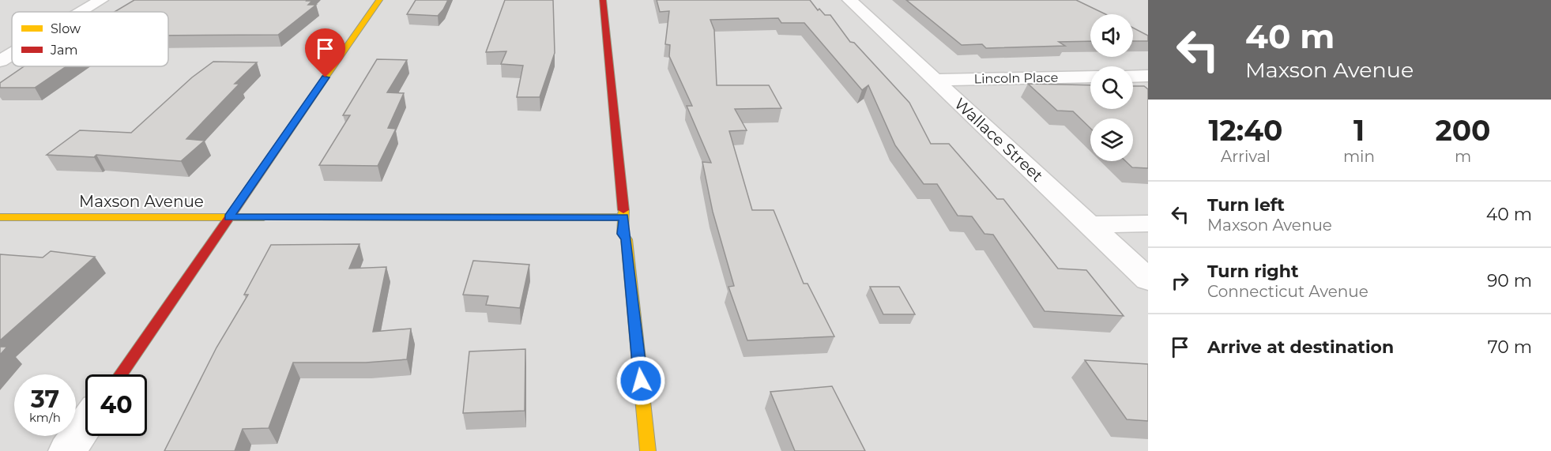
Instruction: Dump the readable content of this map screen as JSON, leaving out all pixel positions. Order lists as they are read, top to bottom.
{
  "streets": {
    "street": ["Lincoln Place", "Wallace Street", "Maxson Avenue"]
  },
  "crossings": [
    ["Lincoln Place", "Wallace Street"]
  ],
  "legend": ["Slow", "Jam"],
  "page": {
    "turn": ["40 m", "Maxson Avenue"],
    "eta": [
      "12:40",
      "Arrival",
      "1",
      "min",
      "200",
      "m"
    ],
    "list": [
      {
        "name": "Turn left",
        "note": "Maxson Avenue",
        "value": "40 m"
      },
      {
        "name": "Turn right",
        "note": "Connecticut Avenue",
        "value": "90 m"
      },
      {
        "name": "Arrive at destination",
        "value": "70 m"
      }
    ],
    "speed": "37 km/h",
    "limit": "40"
  }
}
